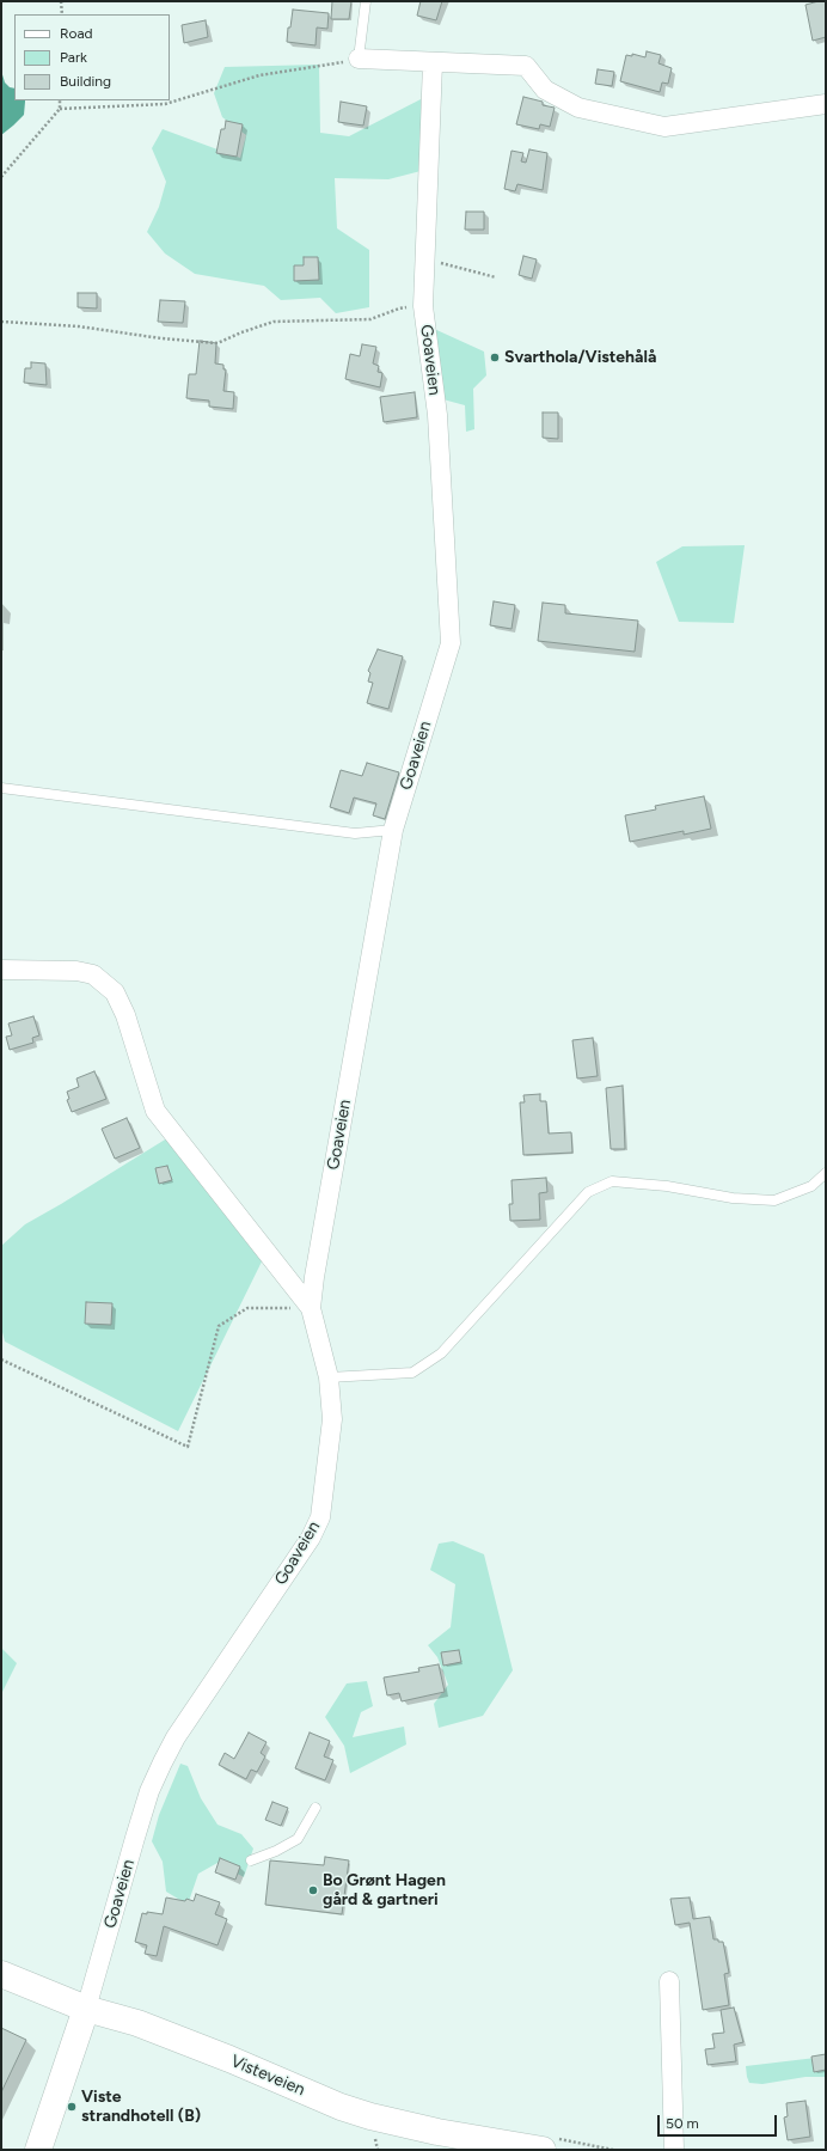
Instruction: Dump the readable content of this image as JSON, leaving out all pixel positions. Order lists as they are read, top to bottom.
{
  "streets": {
    "main road": ["Goaveien", "Visteveien"]
  },
  "crossings": [
    ["Goaveien", "Visteveien"]
  ],
  "places": ["Svarthola/Vistehålå", "Bo Grønt Hagen gård & gartneri", "Viste strandhotell (B)"],
  "legend": ["Road", "Park", "Building"],
  "scale_bar": "50 m"
}
